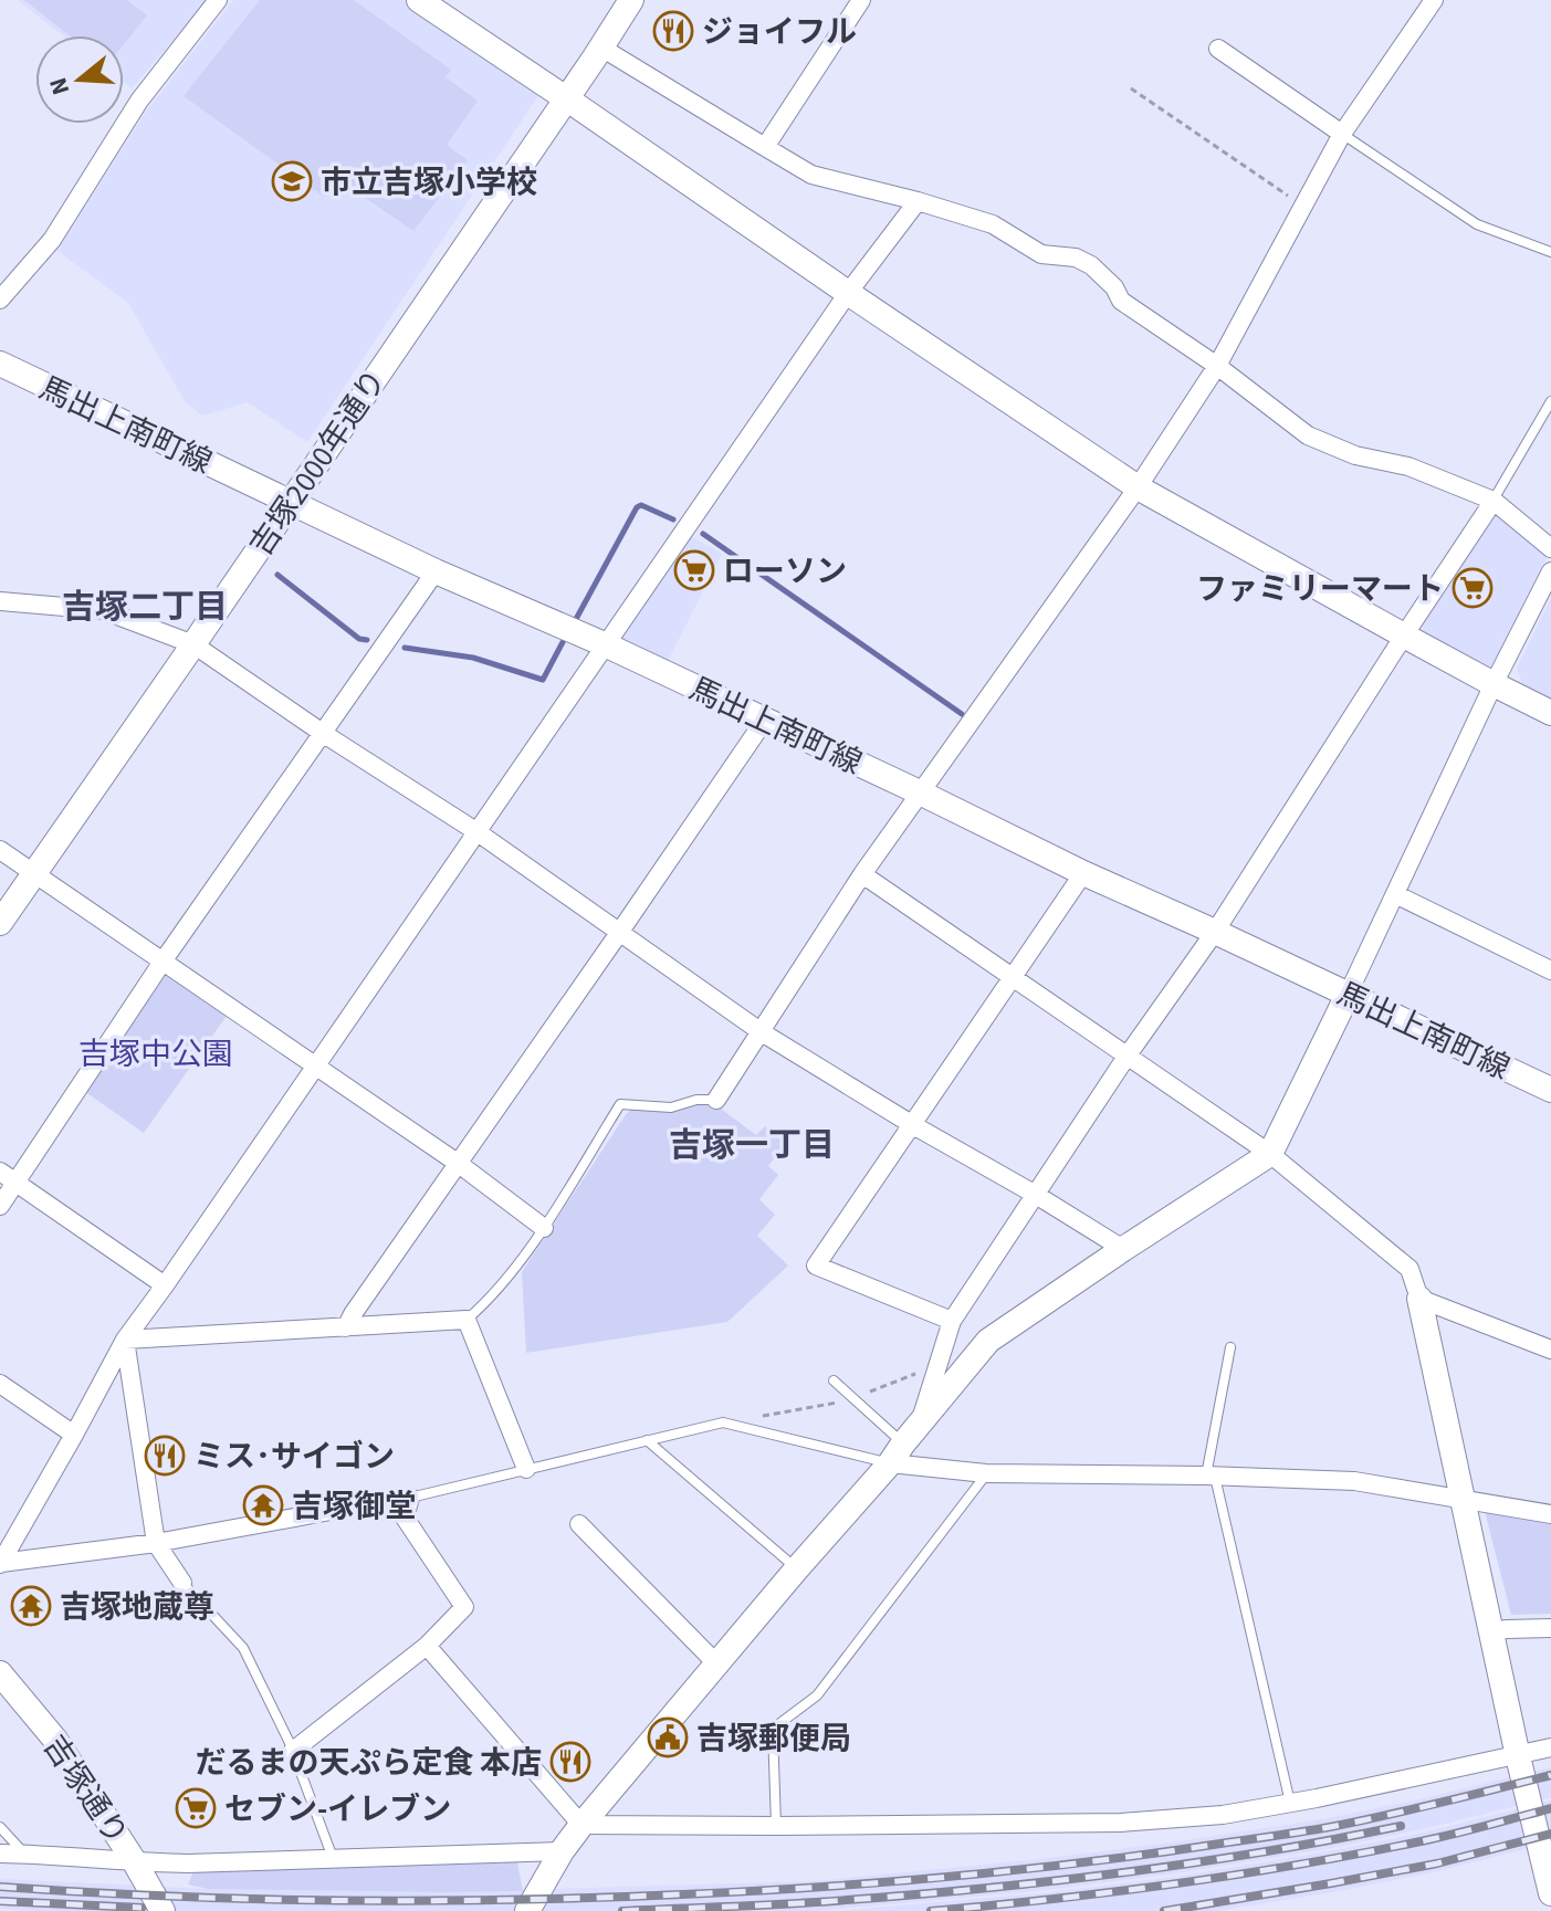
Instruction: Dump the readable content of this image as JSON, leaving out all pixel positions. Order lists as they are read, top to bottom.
{
  "streets": {
    "street": ["馬出上南町線", "吉塚2000年通り", "吉塚通り"]
  },
  "crossings": [
    ["馬出上南町線", "吉塚2000年通り"]
  ],
  "districts": ["吉塚二丁目", "吉塚一丁目"],
  "parks": ["吉塚中公園"],
  "places": {
    "restaurant": ["ジョイフル", "ミス･サイゴン", "だるまの天ぷら定食 本店"],
    "school or university": ["市立吉塚小学校"],
    "supermarket": ["ローソン", "ファミリーマート", "セブン-イレブン"],
    "temple": ["吉塚御堂", "吉塚地蔵尊"],
    "public building": ["吉塚郵便局"]
  },
  "north": "left"
}
